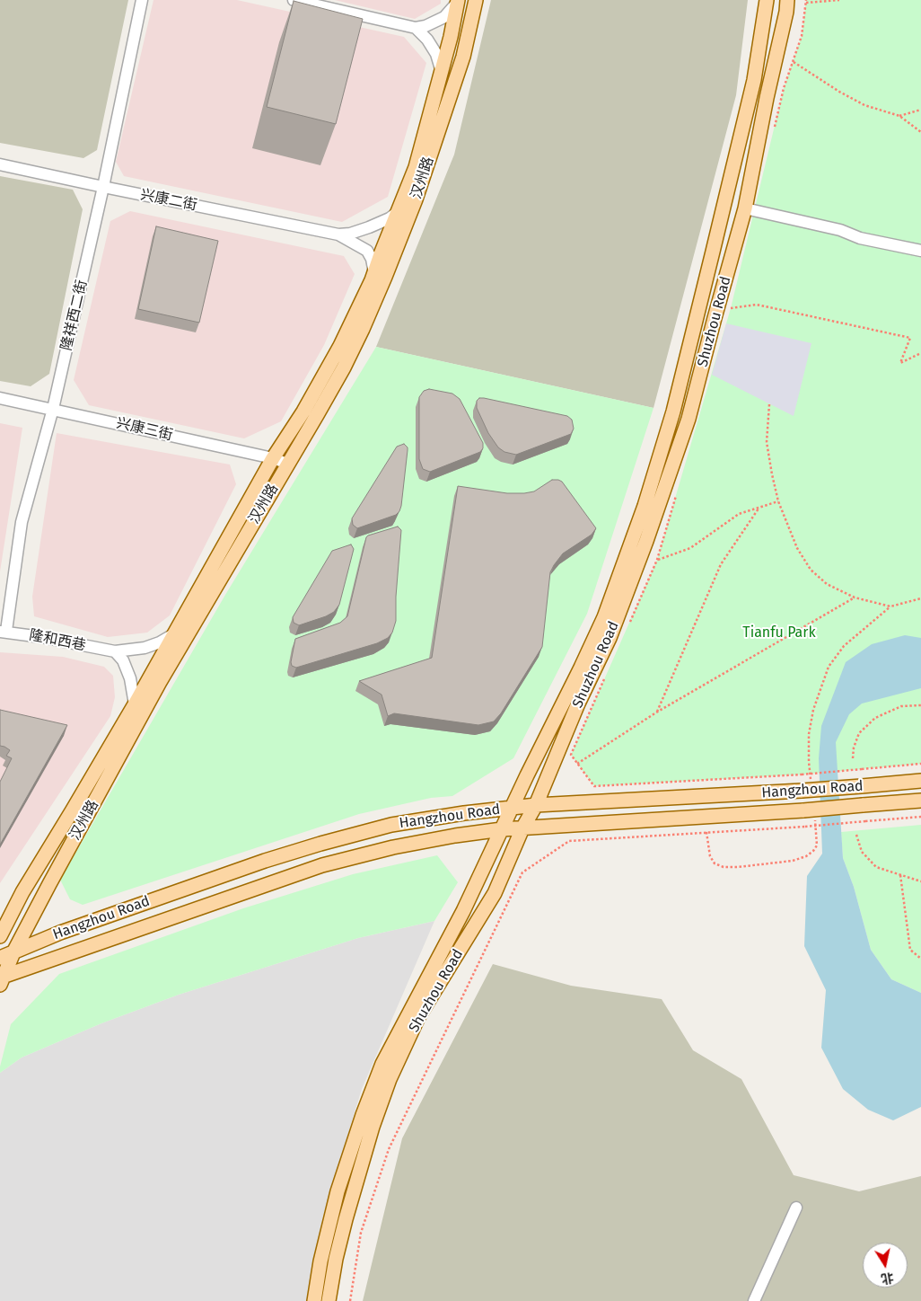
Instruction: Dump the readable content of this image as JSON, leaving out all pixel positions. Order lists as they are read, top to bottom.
{
  "streets": {
    "main road": ["汉州路", "Shuzhou Road", "Hangzhou Road"],
    "street": [
      "兴康二街",
      "隆祥西二街",
      "兴康三街",
      "隆和西巷"
    ]
  },
  "crossings": [
    ["汉州路", "兴康三街"],
    ["汉州路", "Hangzhou Road"],
    ["兴康二街", "隆祥西二街"],
    ["隆祥西二街", "兴康三街"],
    ["隆祥西二街", "隆和西巷"],
    ["Shuzhou Road", "Hangzhou Road"]
  ],
  "parks": ["Tianfu Park"],
  "north": "bottom"
}
